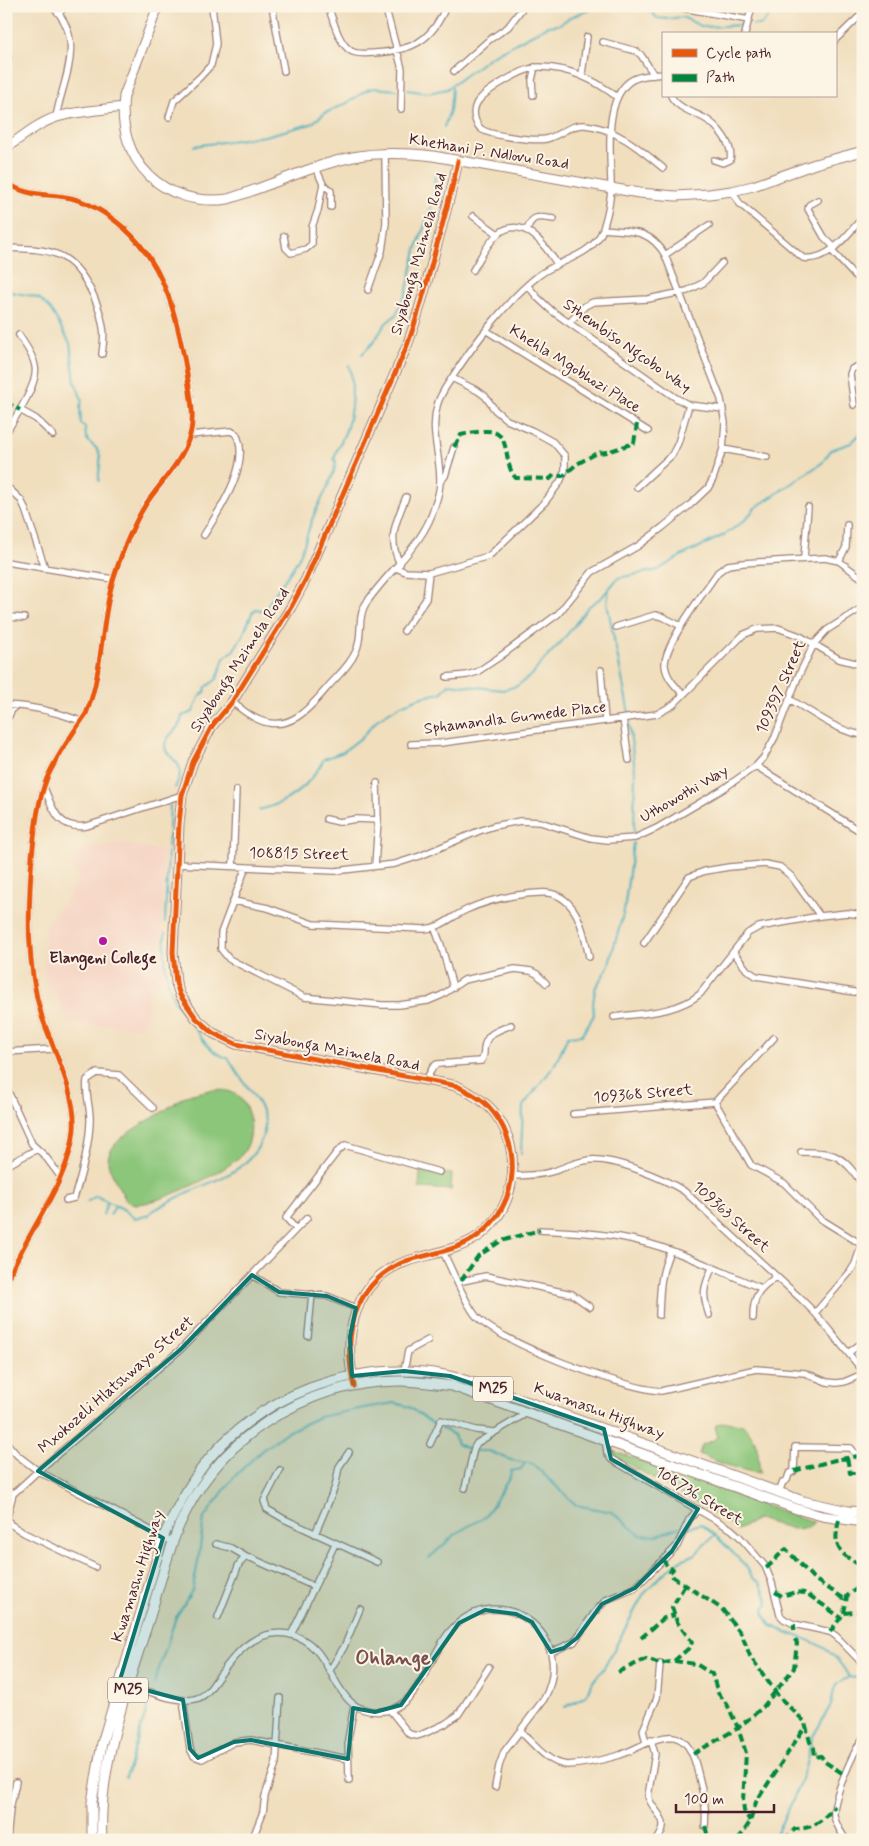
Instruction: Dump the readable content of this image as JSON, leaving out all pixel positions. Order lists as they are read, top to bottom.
{
  "streets": {
    "street": [
      "Khethani P. Ndlovu Road",
      "Siyabonga Mzimela Road",
      "Sthembiso Ngcobo Way",
      "Khehla Mgobhozi Place",
      "109397 Street",
      "Sphamandla Gumede Place",
      "Uthowothi Way",
      "108815 Street",
      "109368 Street",
      "109363 Street",
      "Mxokozeli Hlatshwayo Street",
      "M25",
      "Kwamashu Highway",
      "108736 Street"
    ]
  },
  "crossings": [
    ["Khethani P. Ndlovu Road", "Siyabonga Mzimela Road"],
    ["Siyabonga Mzimela Road", "108815 Street"],
    ["Siyabonga Mzimela Road", "109363 Street"],
    ["Siyabonga Mzimela Road", "Kwamashu Highway"],
    ["109397 Street", "Sphamandla Gumede Place"],
    ["109397 Street", "Uthowothi Way"],
    ["Uthowothi Way", "108815 Street"],
    ["Kwamashu Highway", "108736 Street"]
  ],
  "districts": ["Ohlange"],
  "places": ["Elangeni College"],
  "legend": ["Cycle path", "Path"],
  "scale_bar": "100 m"
}
